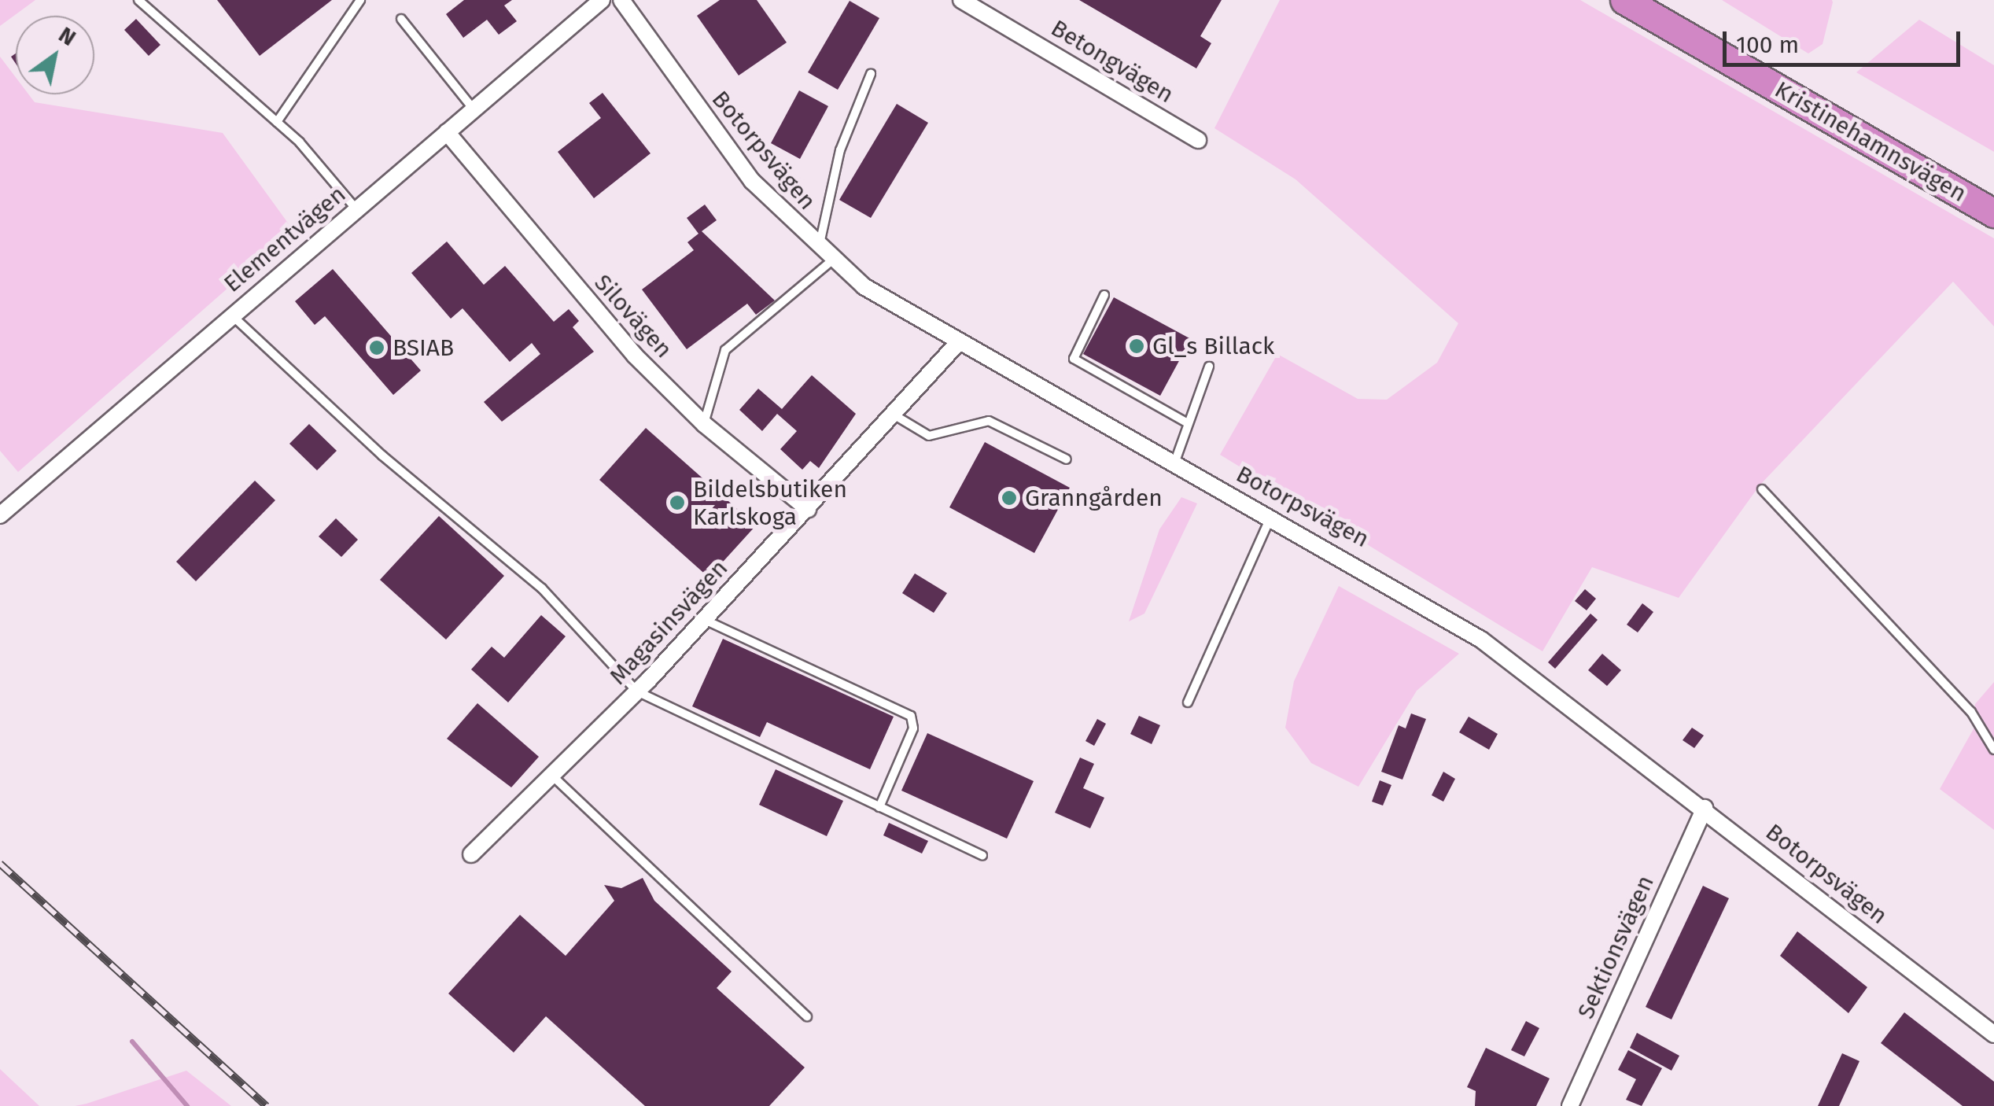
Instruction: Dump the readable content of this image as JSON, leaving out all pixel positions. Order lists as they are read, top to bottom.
{
  "streets": {
    "highway": ["Kristinehamnsvägen"],
    "street": [
      "Betongvägen",
      "Botorpsvägen",
      "Elementvägen",
      "Silovägen",
      "Magasinsvägen",
      "Sektionsvägen"
    ]
  },
  "crossings": [
    ["Botorpsvägen", "Magasinsvägen"],
    ["Botorpsvägen", "Sektionsvägen"],
    ["Elementvägen", "Silovägen"],
    ["Silovägen", "Magasinsvägen"]
  ],
  "places": [
    "Gl_s Billack",
    "BSIAB",
    "Granngården",
    "Bildelsbutiken Karlskoga"
  ],
  "scale_bar": "100 m",
  "north": "top right"
}
